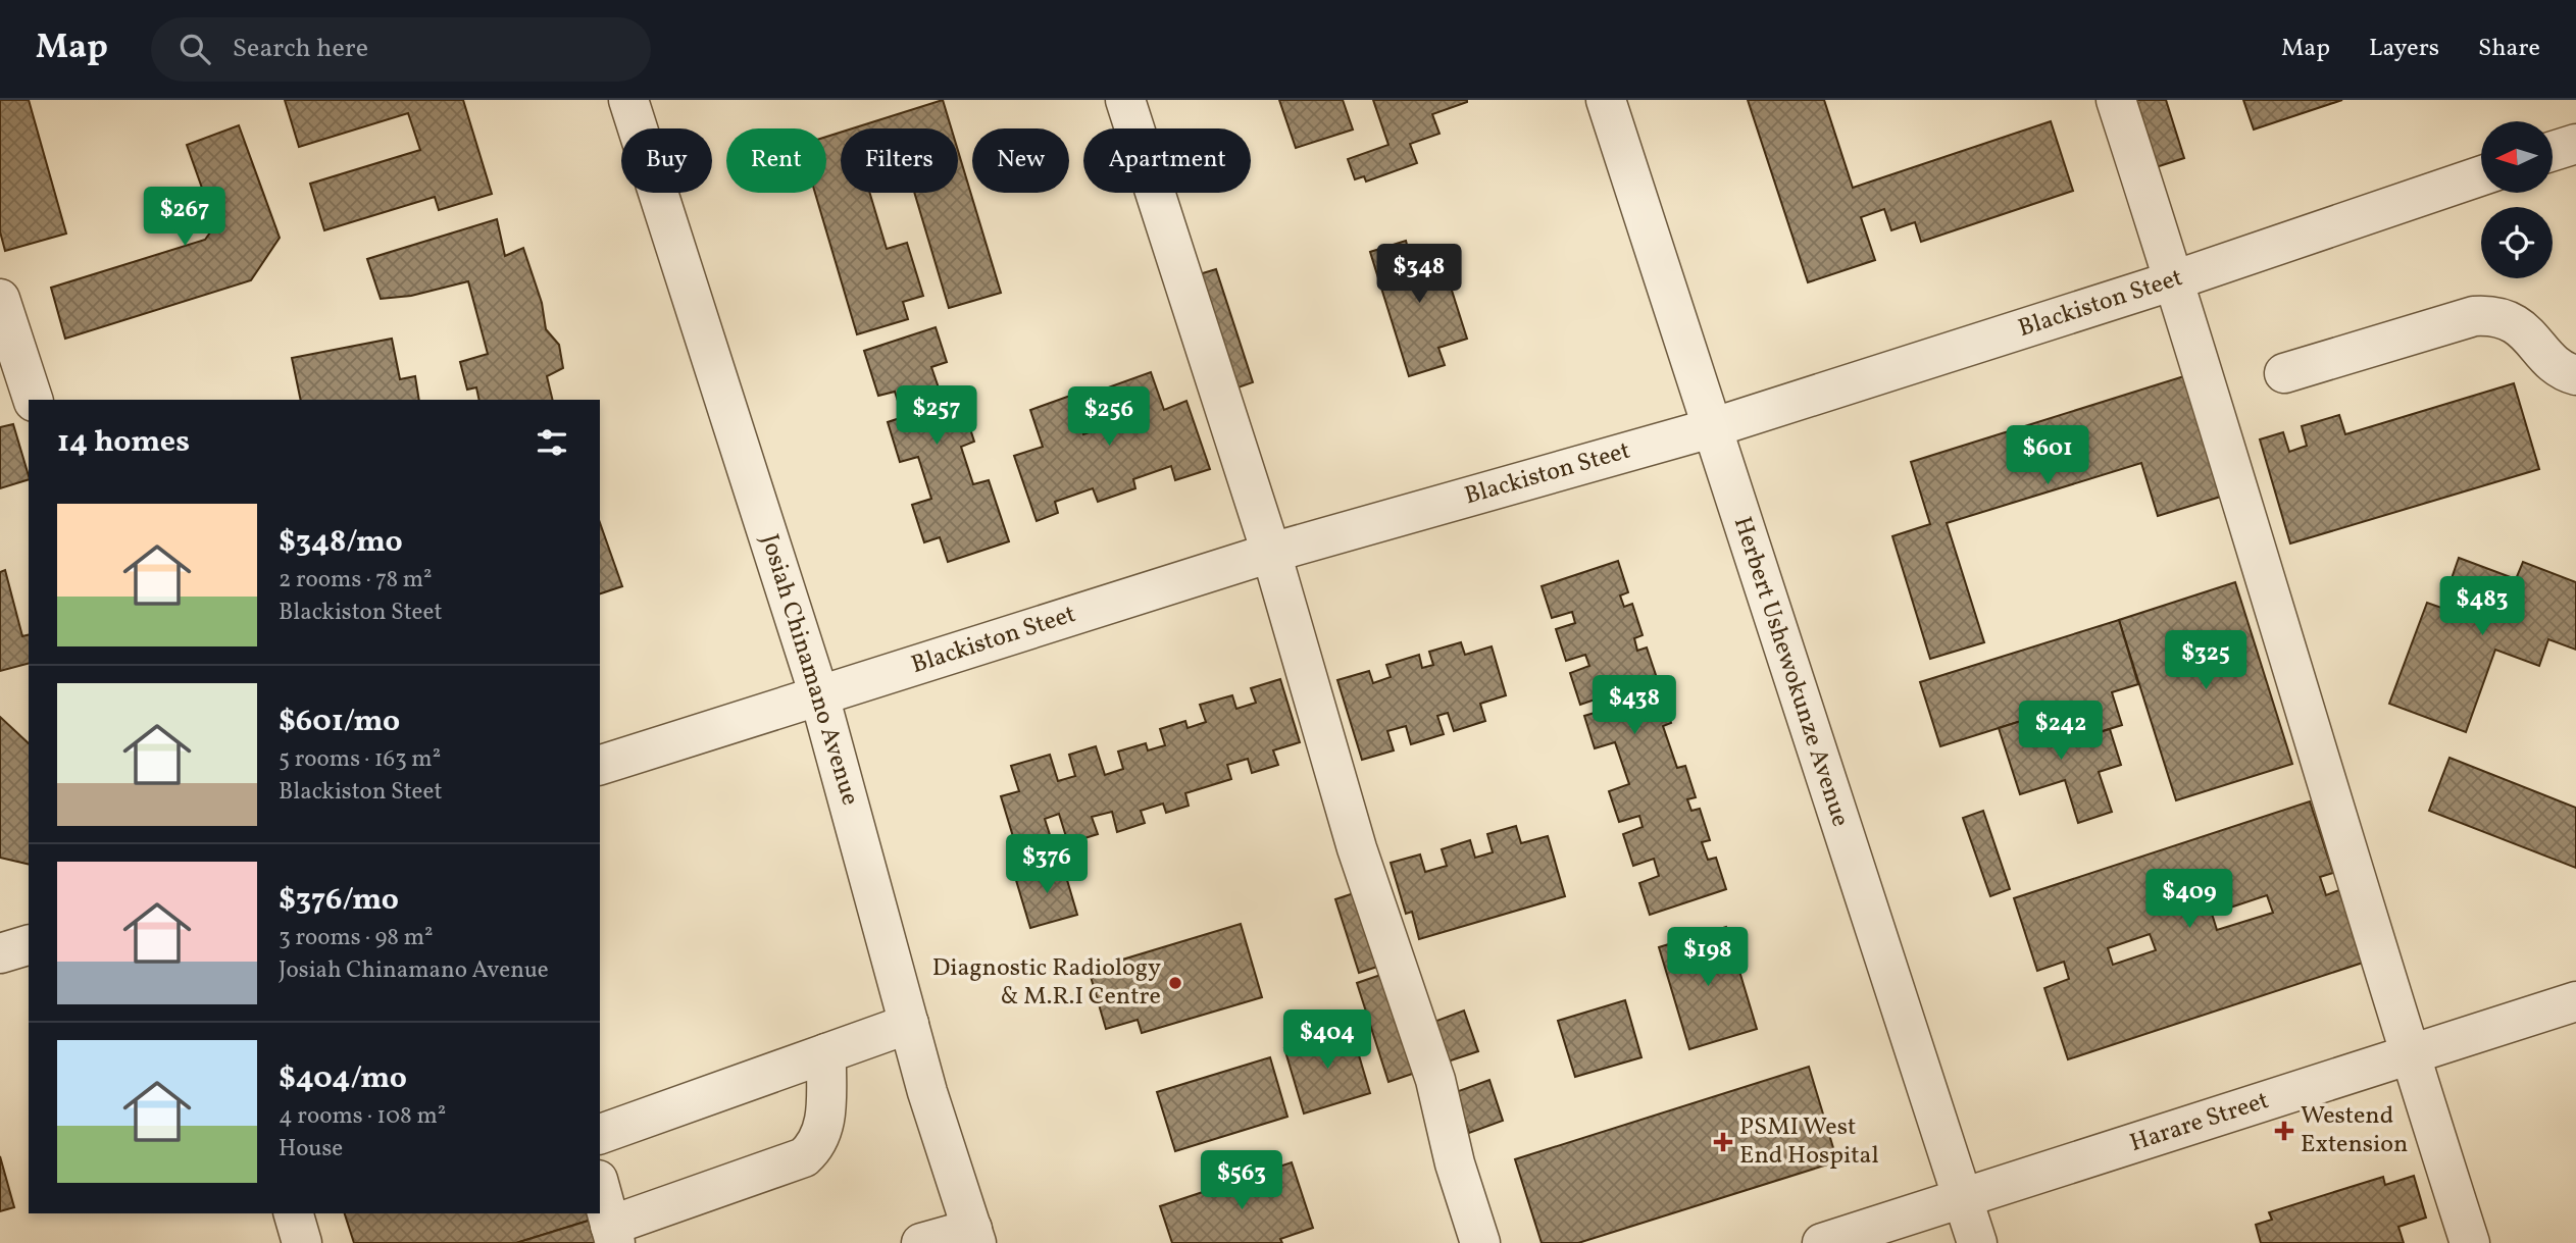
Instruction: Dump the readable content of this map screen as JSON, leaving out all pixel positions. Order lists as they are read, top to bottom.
{
  "streets": {
    "street": [
      "Blackiston Steet",
      "Josiah Chinamano Avenue",
      "Herbert Ushewokunze Avenue",
      "Harare Street"
    ]
  },
  "crossings": [
    ["Blackiston Steet", "Josiah Chinamano Avenue"],
    ["Blackiston Steet", "Herbert Ushewokunze Avenue"],
    ["Herbert Ushewokunze Avenue", "Harare Street"]
  ],
  "places": {
    "other": ["Diagnostic Radiology & M.R.I Centre"],
    "health": ["Westend Extension", "PSMI West End Hospital"]
  },
  "north": "left",
  "page": {
    "header": "Map",
    "search": "Search here",
    "nav": ["Map", "Layers", "Share"],
    "chip": [
      "Buy",
      "Rent",
      "Filters",
      "New",
      "Apartment"
    ],
    "price": [
      "$267",
      "$348",
      "$257",
      "$256",
      "$601",
      "$483",
      "$325",
      "$438",
      "$242",
      "$376",
      "$409",
      "$198",
      "$404",
      "$563"
    ],
    "heading": "14 homes",
    "list": [
      {
        "name": "$348/mo",
        "note": "2 rooms · 78 m² · Blackiston Steet"
      },
      {
        "name": "$601/mo",
        "note": "5 rooms · 163 m² · Blackiston Steet"
      },
      {
        "name": "$376/mo",
        "note": "3 rooms · 98 m² · Josiah Chinamano Avenue"
      },
      {
        "name": "$404/mo",
        "note": "4 rooms · 108 m² · House"
      }
    ]
  }
}
